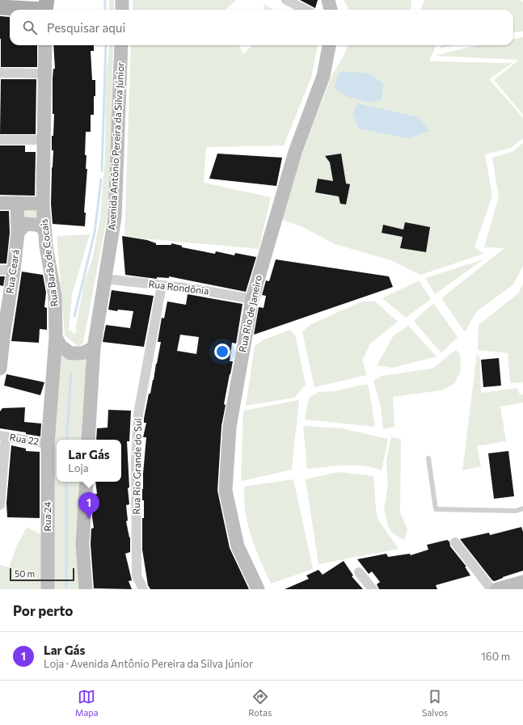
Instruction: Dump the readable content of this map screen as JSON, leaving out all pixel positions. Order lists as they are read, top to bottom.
{
  "streets": {
    "street": [
      "Avenida Antônio Pereira da Silva Júnior",
      "Rua Barão de Cocais",
      "Rua Ceará",
      "Rua Rondônia",
      "Rua Rio de Janeiro",
      "Rua 22",
      "Rua Rio Grande do Sul",
      "Rua 24"
    ]
  },
  "crossings": [
    ["Avenida Antônio Pereira da Silva Júnior", "Rua Rondônia"],
    ["Rua Barão de Cocais", "Rua 22"],
    ["Rua Barão de Cocais", "Rua 24"],
    ["Rua Rondônia", "Rua Rio de Janeiro"],
    ["Rua Rondônia", "Rua Rio Grande do Sul"],
    ["Rua 22", "Rua 24"]
  ],
  "scale_bar": "50 m",
  "page": {
    "search": "Pesquisar aqui",
    "popup": ["Lar Gás", "Loja"],
    "pins": "1",
    "scale": "50 m",
    "heading": "Por perto",
    "list": [
      {
        "mark": "1",
        "name": "Lar Gás",
        "note": "Loja · Avenida Antônio Pereira da Silva Júnior",
        "value": "160 m"
      }
    ],
    "nav": ["Mapa", "Rotas", "Salvos"]
  }
}
